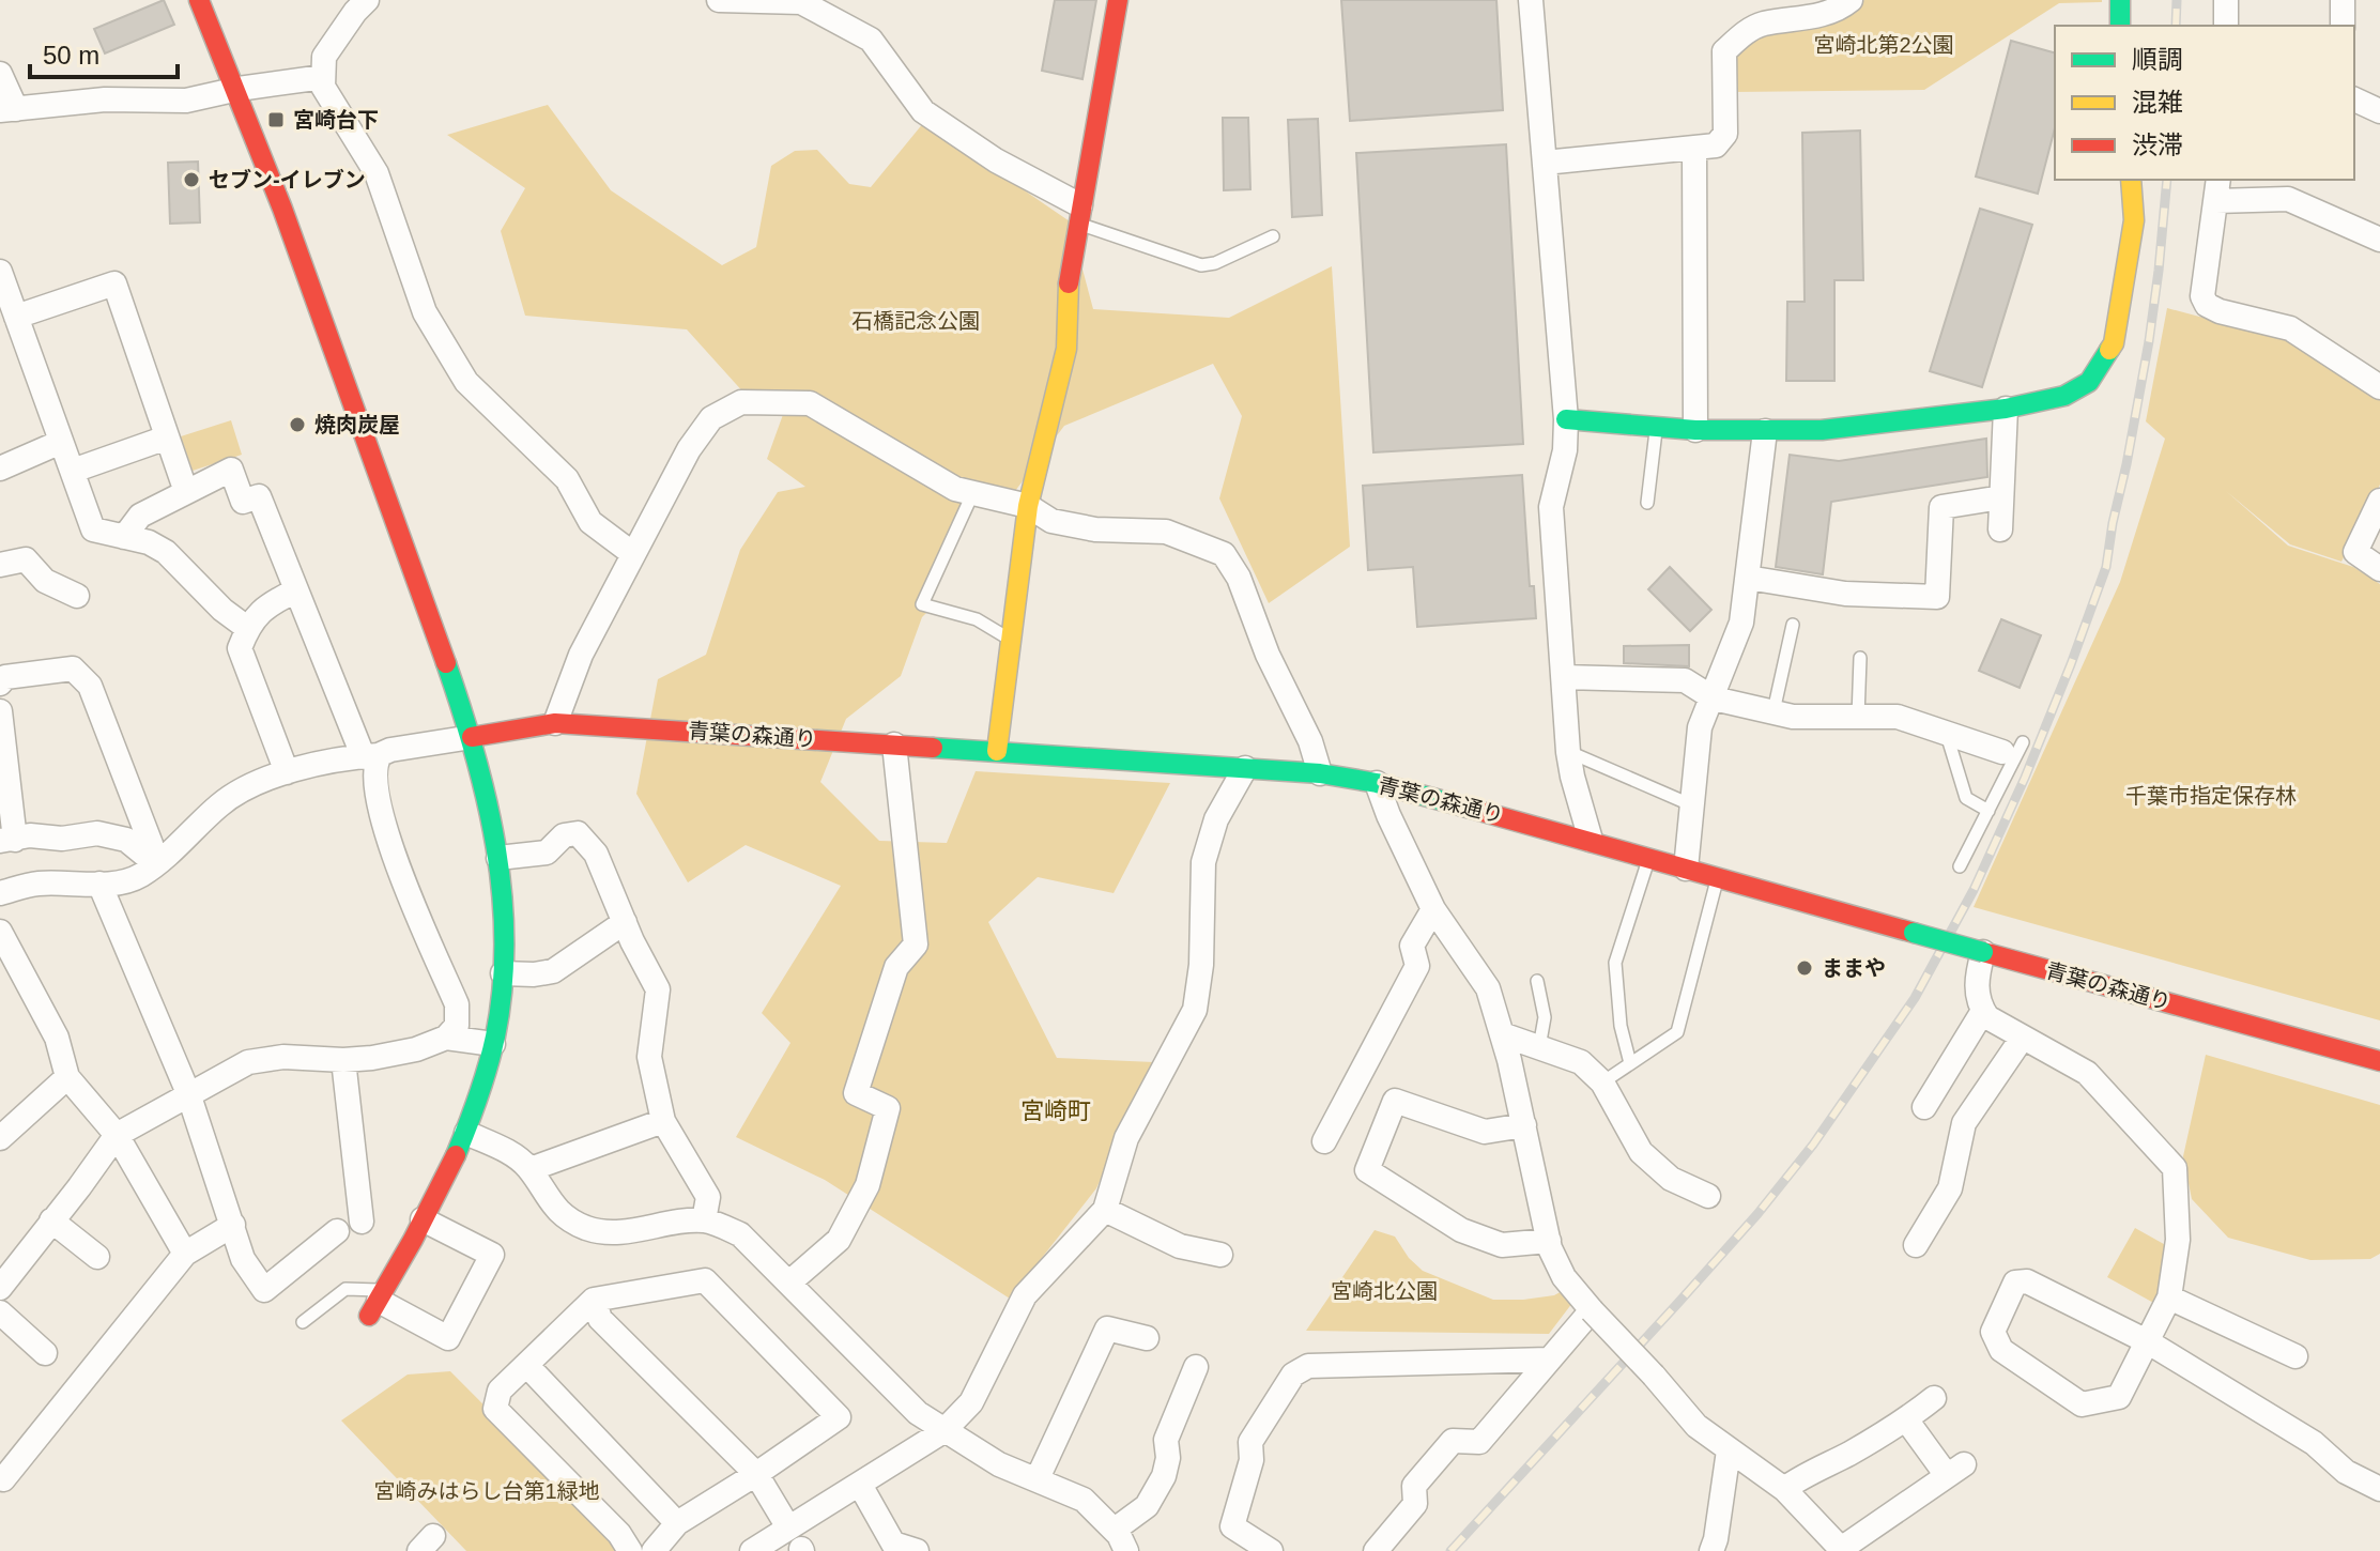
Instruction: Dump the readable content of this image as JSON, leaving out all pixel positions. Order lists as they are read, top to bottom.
{
  "streets": {
    "street": ["青葉の森通り"]
  },
  "districts": ["宮崎町"],
  "parks": [
    "宮崎北第2公園",
    "石橋記念公園",
    "千葉市指定保存林",
    "宮崎北公園",
    "宮崎みはらし台第1緑地"
  ],
  "places": {
    "transit": ["宮崎台下"],
    "other": ["セブン-イレブン", "焼肉炭屋", "ままや"]
  },
  "legend": ["順調", "混雑", "渋滞"],
  "scale_bar": "50 m"
}
